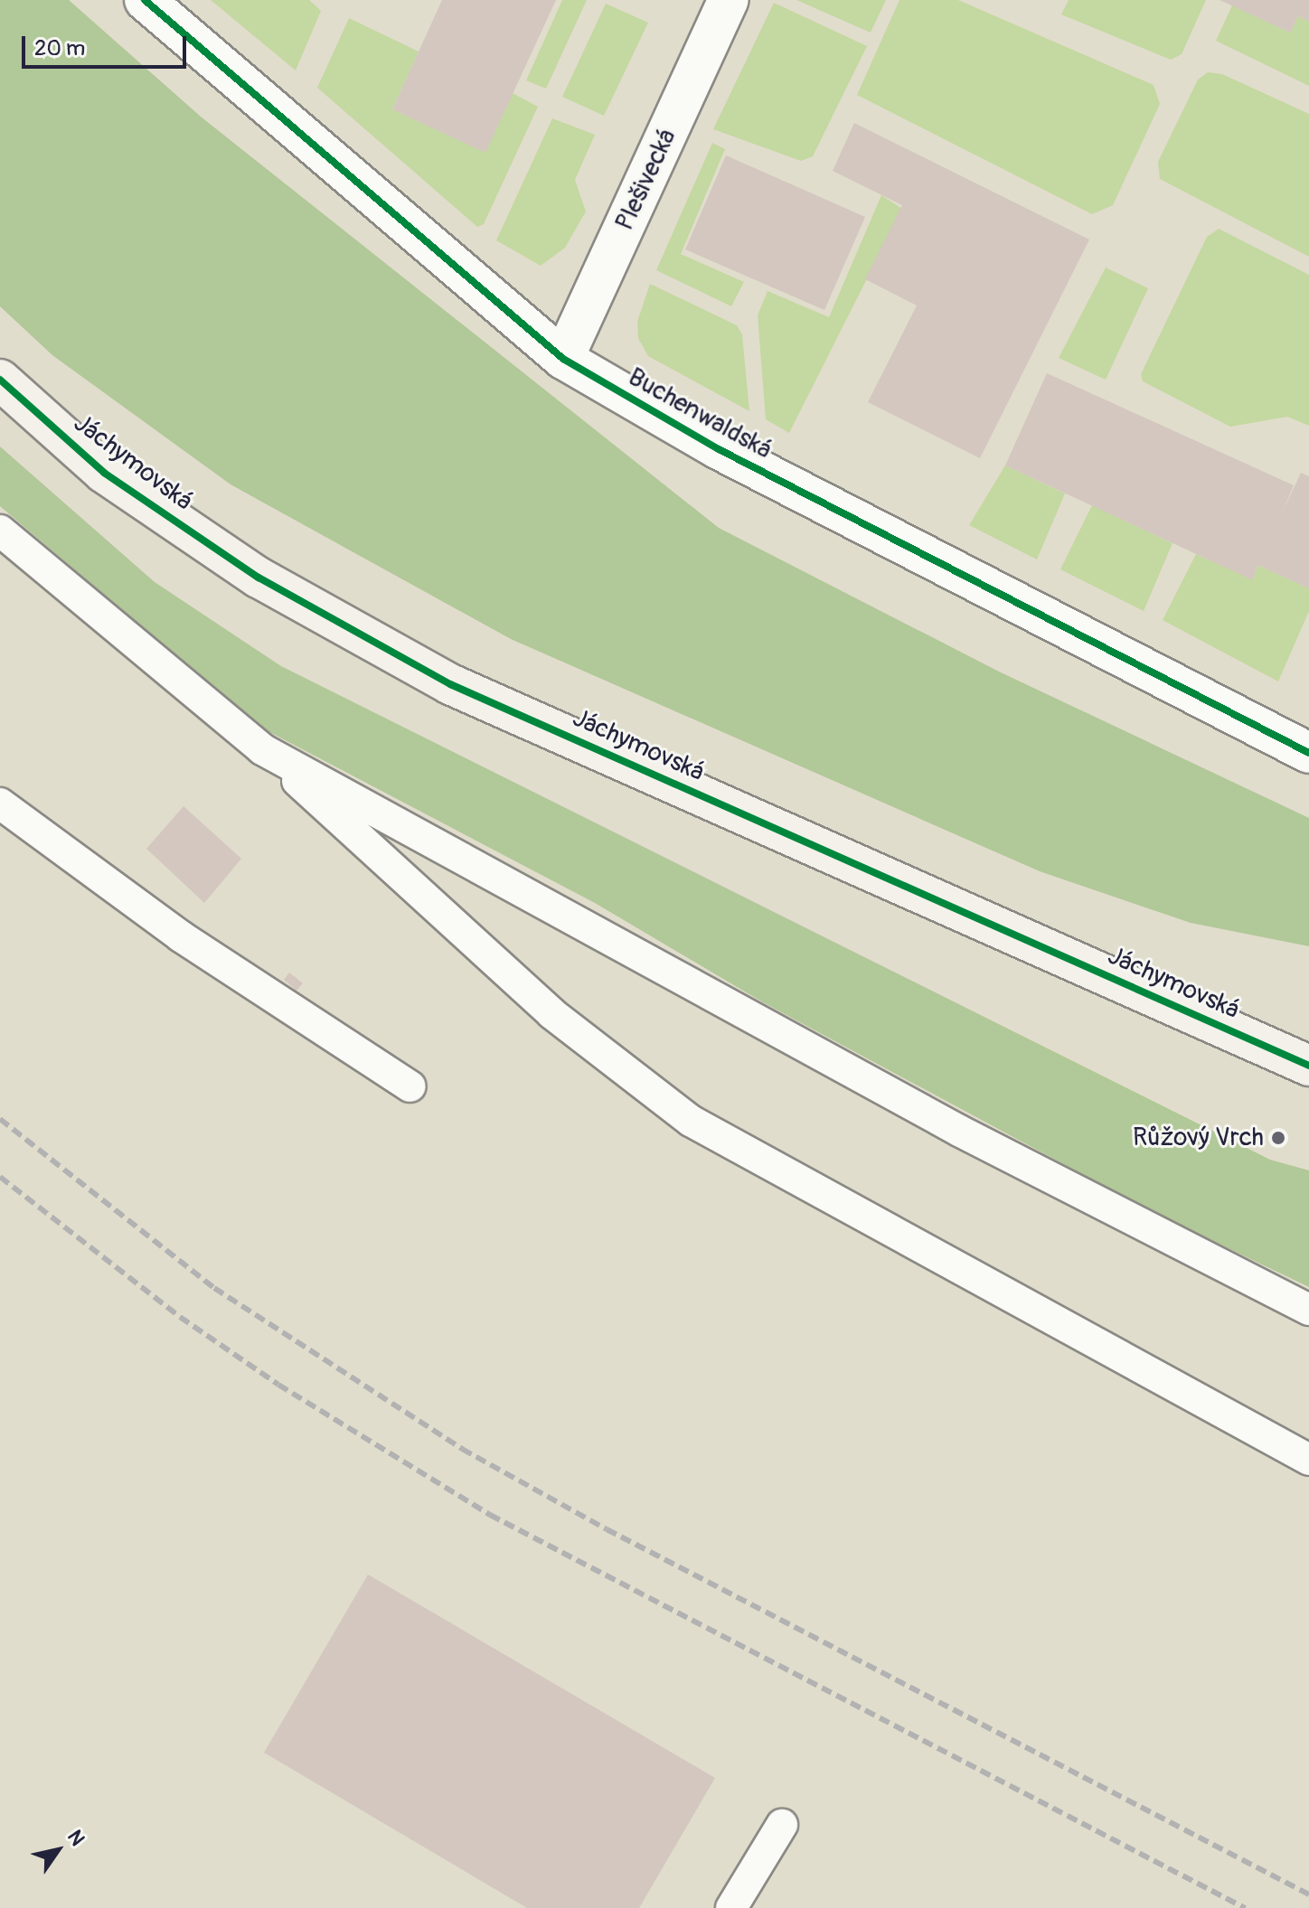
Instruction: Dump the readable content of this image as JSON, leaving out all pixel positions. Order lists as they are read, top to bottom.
{
  "streets": {
    "street": ["Plešivecká", "Buchenwaldská", "Jáchymovská"]
  },
  "crossings": [
    ["Plešivecká", "Buchenwaldská"]
  ],
  "places": ["Růžový Vrch"],
  "scale_bar": "20 m",
  "north": "top right"
}
